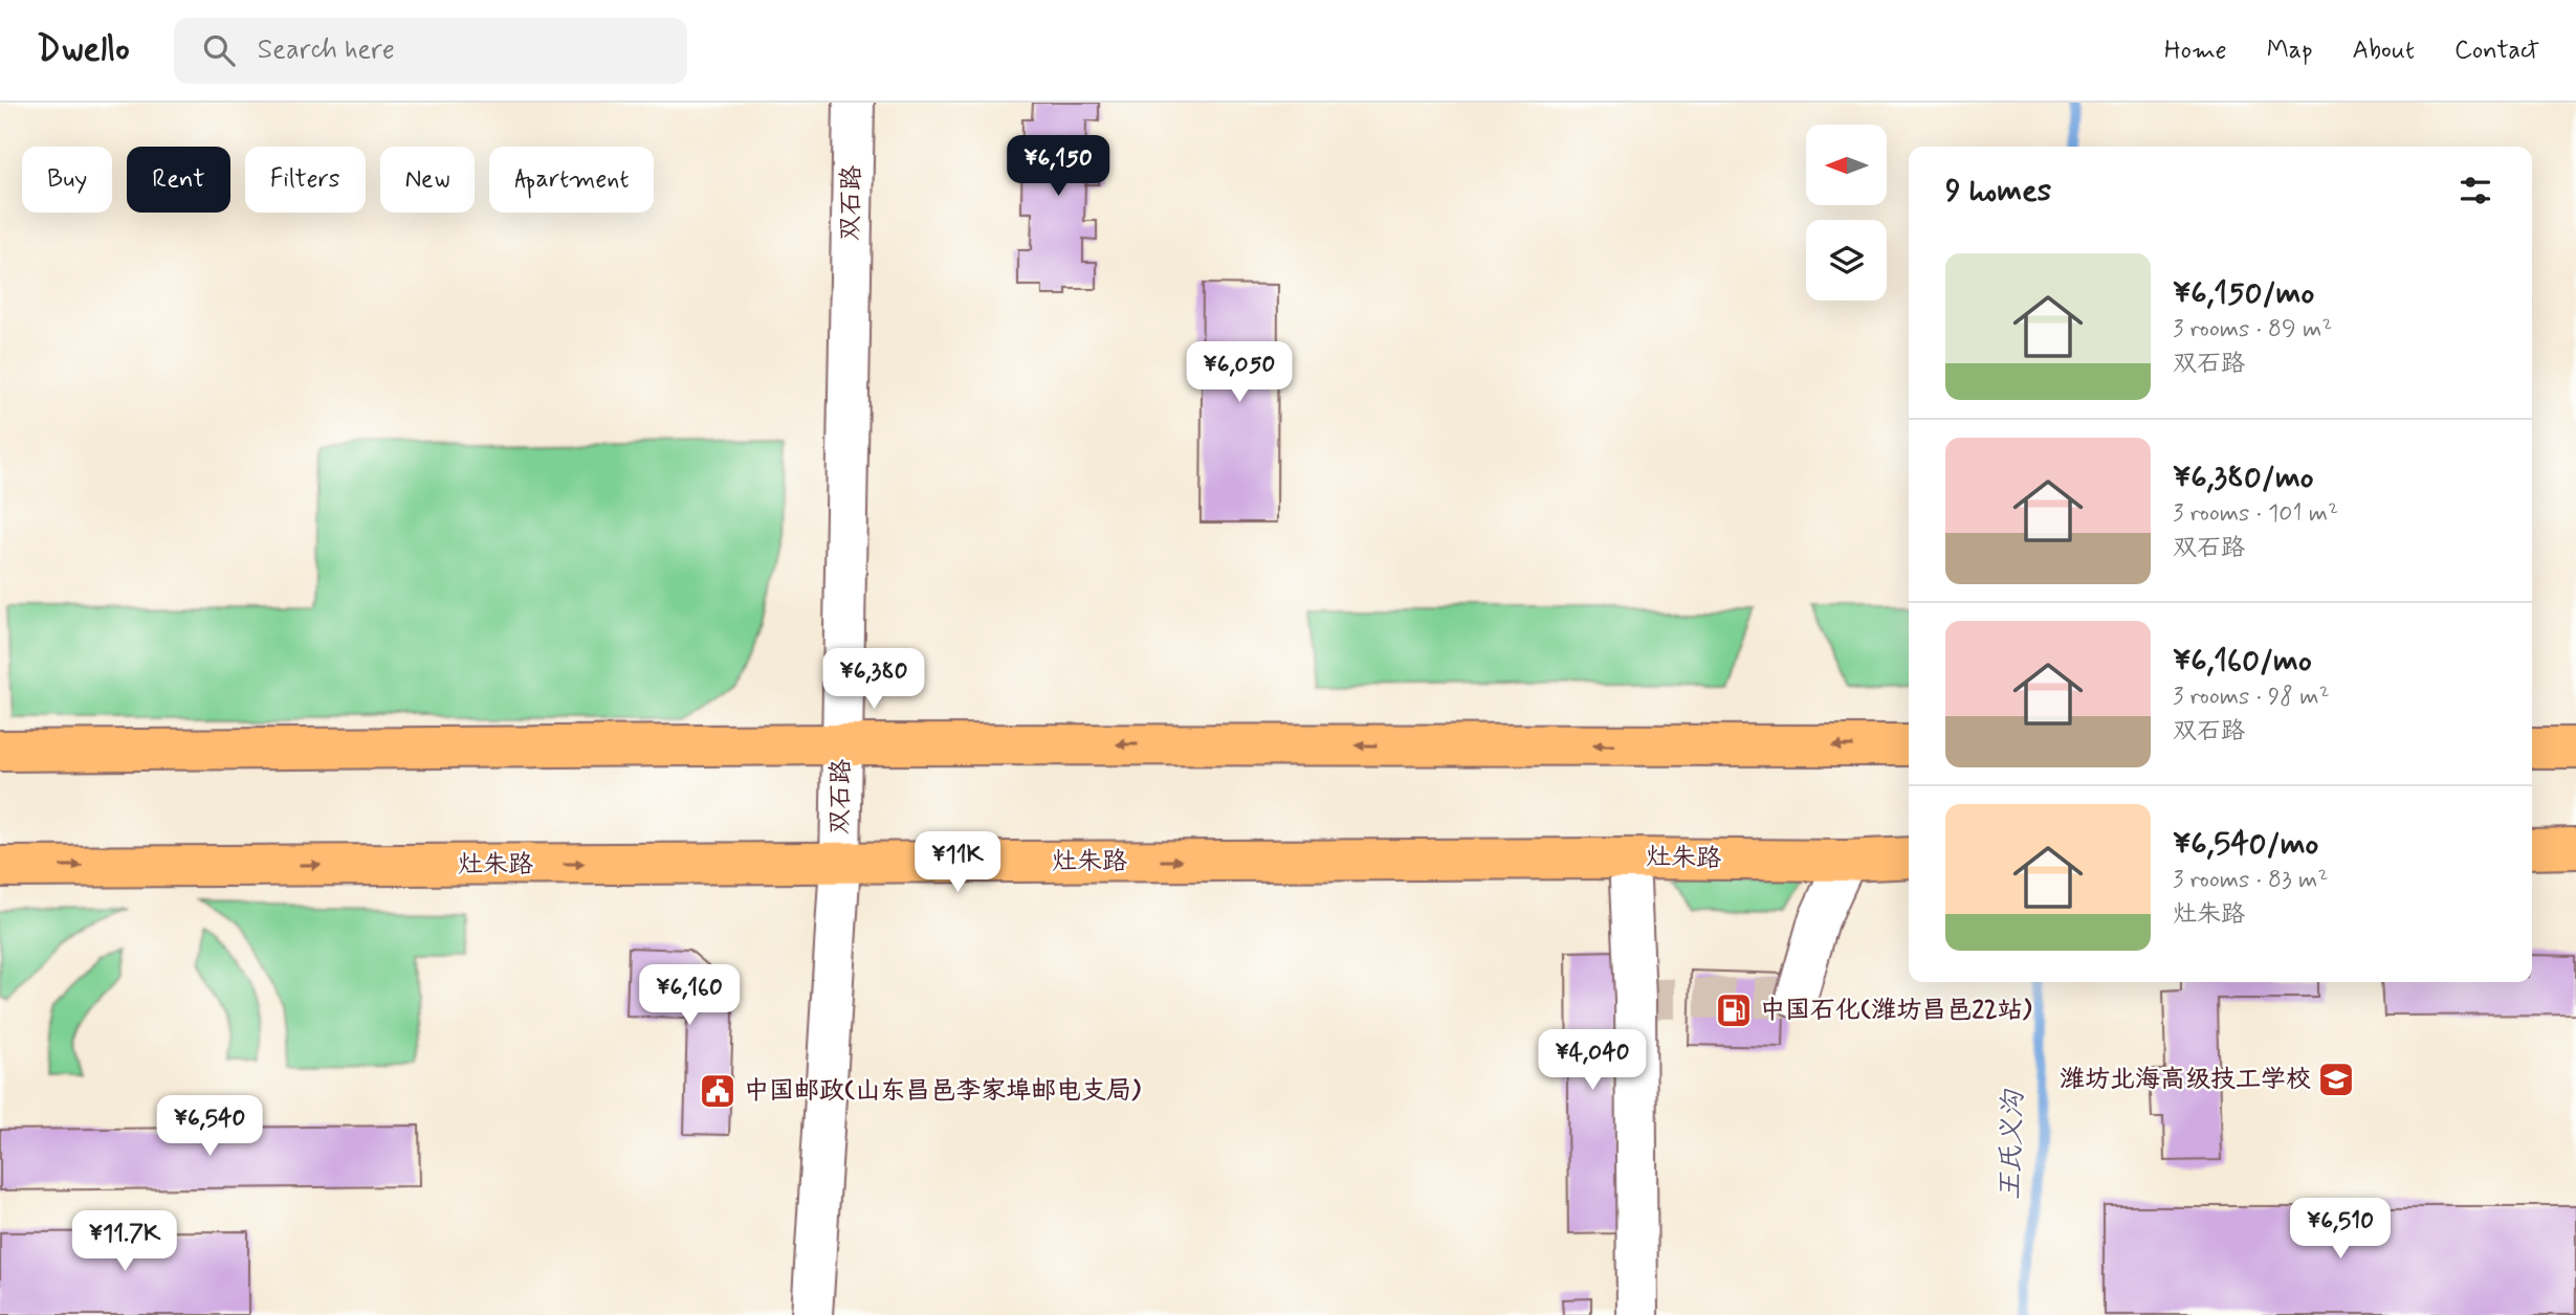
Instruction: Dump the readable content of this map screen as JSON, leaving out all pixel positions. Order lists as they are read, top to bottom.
{
  "streets": {
    "main road": ["灶朱路"],
    "street": ["双石路"]
  },
  "crossings": [
    ["双石路", "灶朱路"]
  ],
  "water": ["王氏义沟"],
  "places": {
    "fuel station": ["中国石化(潍坊昌邑22站)"],
    "school or university": ["潍坊北海高级技工学校"],
    "public building": ["中国邮政(山东昌邑李家埠邮电支局)"]
  },
  "north": "left",
  "page": {
    "header": "Dwello",
    "search": "Search here",
    "nav": [
      "Home",
      "Map",
      "About",
      "Contact"
    ],
    "price": [
      "¥6,150",
      "¥6,050",
      "¥6,380",
      "¥11K",
      "¥6,160",
      "¥4,040",
      "¥6,540",
      "¥6,510",
      "¥11.7K"
    ],
    "chip": [
      "Buy",
      "Rent",
      "Filters",
      "New",
      "Apartment"
    ],
    "heading": "9 homes",
    "list": [
      {
        "name": "¥6,150/mo",
        "note": "3 rooms · 89 m² · 双石路"
      },
      {
        "name": "¥6,380/mo",
        "note": "3 rooms · 101 m² · 双石路"
      },
      {
        "name": "¥6,160/mo",
        "note": "3 rooms · 98 m² · 双石路"
      },
      {
        "name": "¥6,540/mo",
        "note": "3 rooms · 83 m² · 灶朱路"
      }
    ]
  }
}
